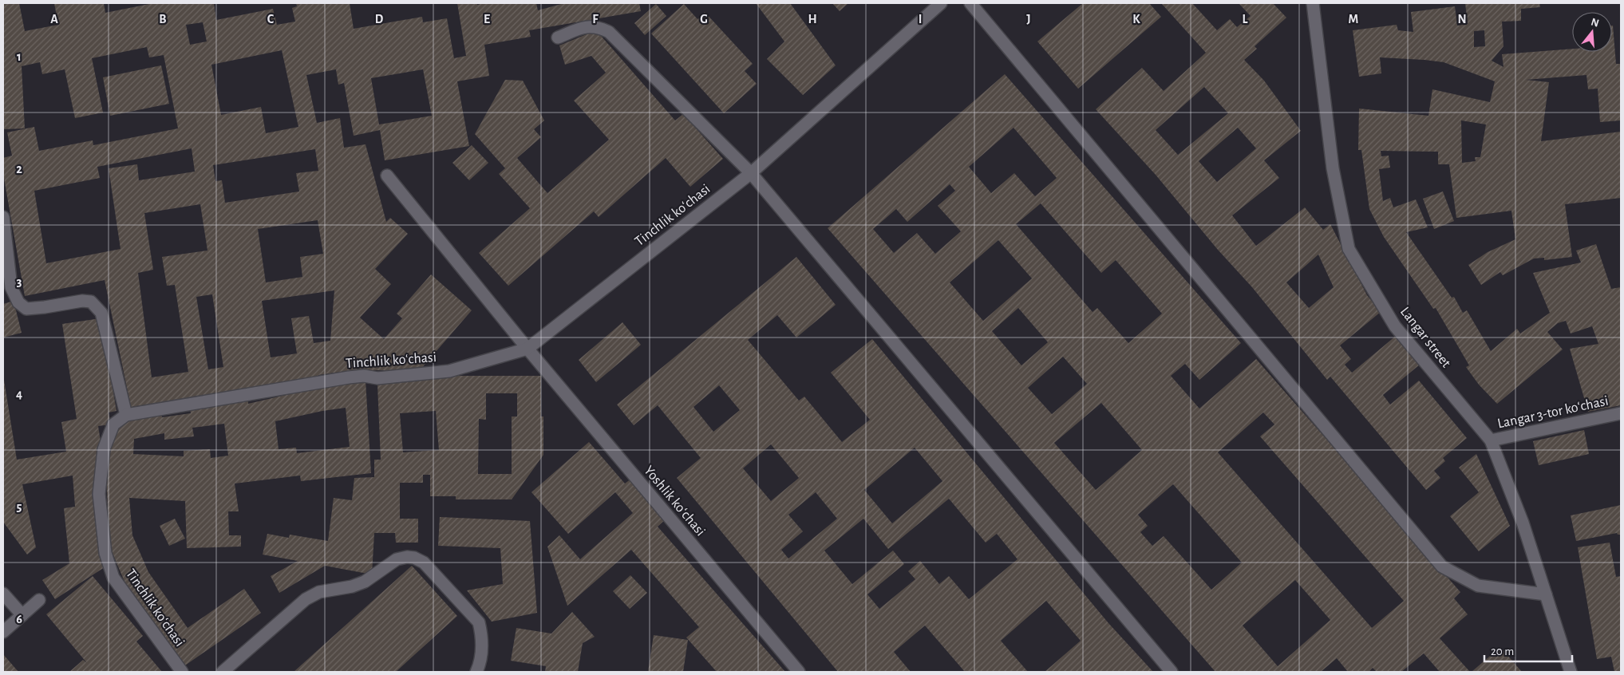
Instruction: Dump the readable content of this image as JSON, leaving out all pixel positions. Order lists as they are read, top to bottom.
{
  "streets": {
    "street": [
      "Tinchlik koʻchasi",
      "Langar street",
      "Langar 3-tor koʻchasi",
      "Yoshlik koʻchasi"
    ]
  },
  "crossings": [
    ["Tinchlik koʻchasi", "Yoshlik koʻchasi"],
    ["Langar street", "Langar 3-tor koʻchasi"]
  ],
  "scale_bar": "20 m",
  "north": "top",
  "grid": {
    "columns": [
      "A",
      "B",
      "C",
      "D",
      "E",
      "F",
      "G",
      "H",
      "I",
      "J",
      "K",
      "L",
      "M",
      "N"
    ],
    "rows": [
      "1",
      "2",
      "3",
      "4",
      "5",
      "6"
    ]
  }
}
